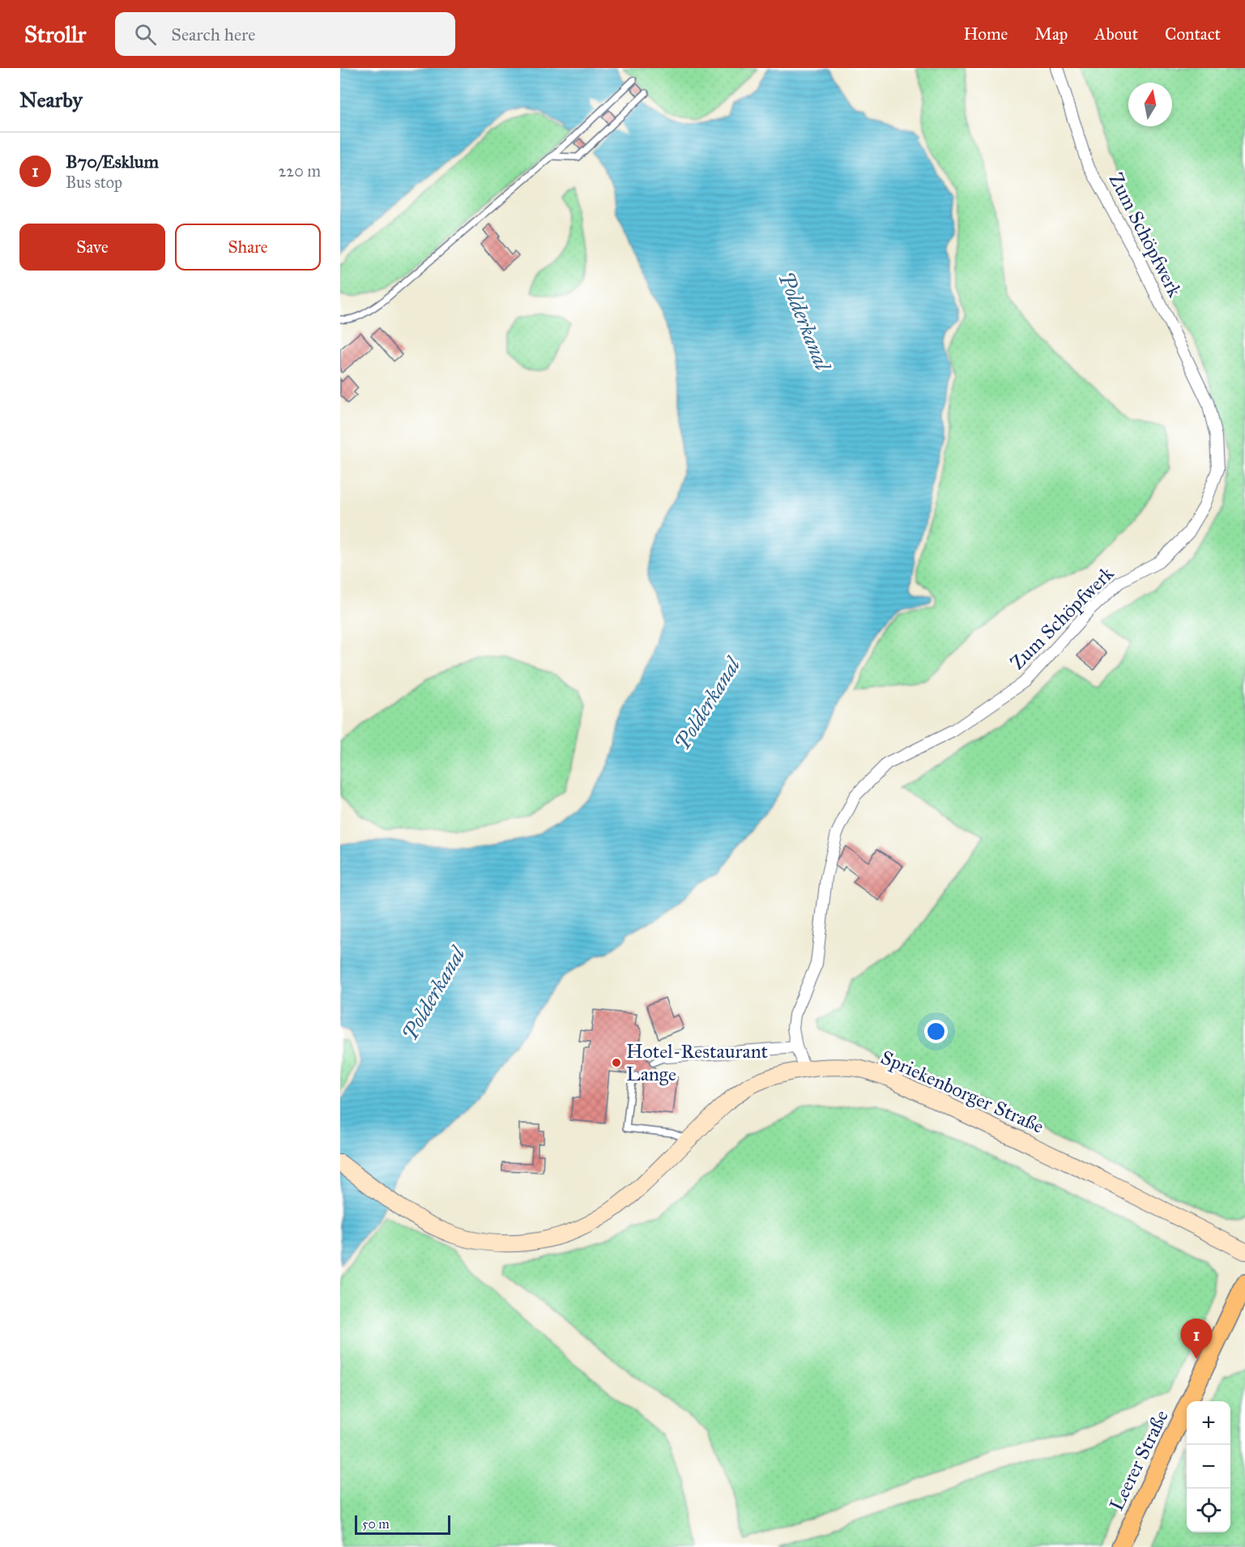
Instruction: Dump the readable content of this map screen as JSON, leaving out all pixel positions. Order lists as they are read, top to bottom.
{
  "streets": {
    "main road": ["Leerer Straße"],
    "street": ["Zum Schöpfwerk", "Spriekenborger Straße"]
  },
  "crossings": [
    ["Zum Schöpfwerk", "Spriekenborger Straße"]
  ],
  "water": ["Polderkanal"],
  "places": ["Hotel-Restaurant Lange"],
  "scale_bar": "50 m",
  "north": "top",
  "page": {
    "header": "Strollr",
    "search": "Search here",
    "nav": [
      "Home",
      "Map",
      "About",
      "Contact"
    ],
    "heading": "Nearby",
    "list": [
      {
        "mark": "1",
        "name": "B70/Esklum",
        "note": "Bus stop",
        "value": "220 m"
      }
    ],
    "buttons": ["Save", "Share"],
    "pins": "1",
    "map_buttons": ["+", "−"],
    "scale": "50 m"
  }
}
